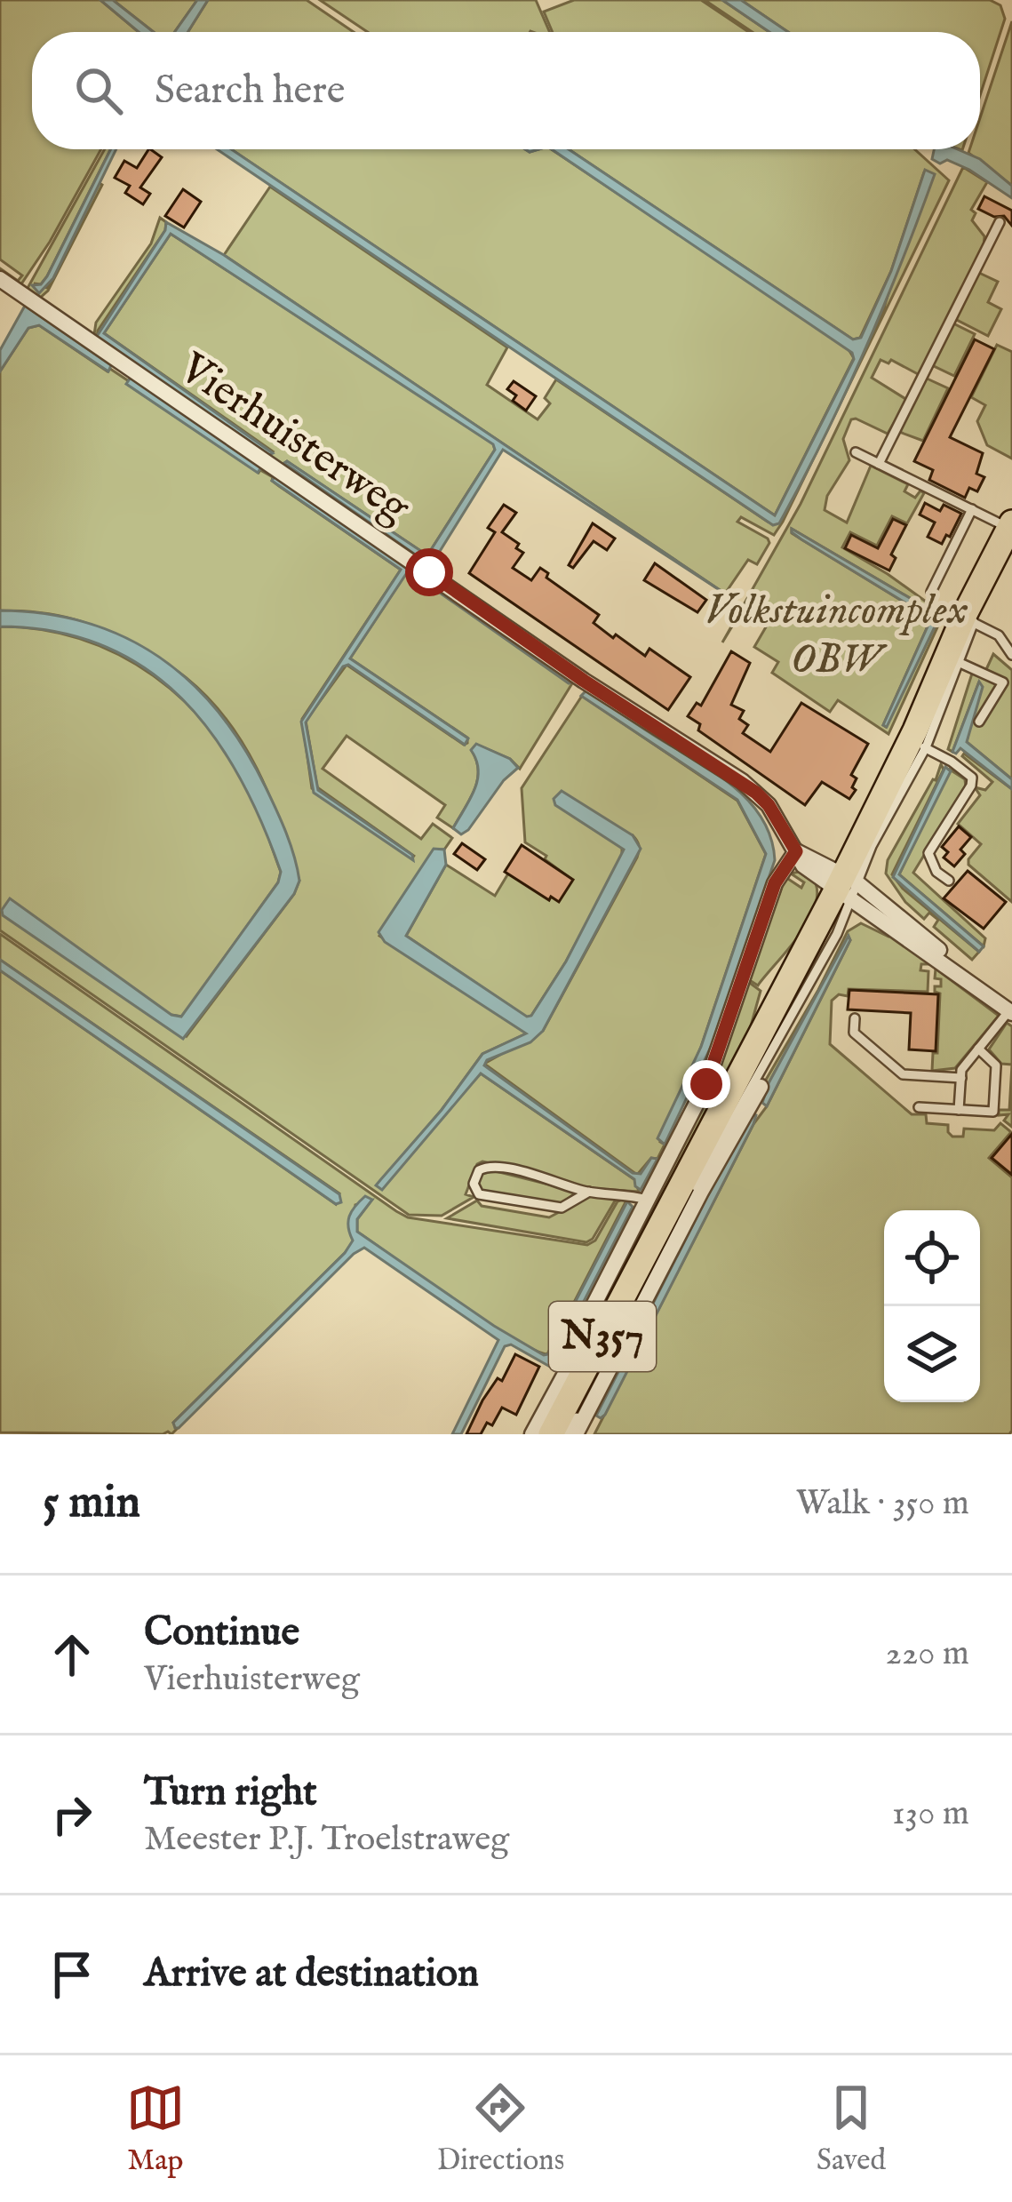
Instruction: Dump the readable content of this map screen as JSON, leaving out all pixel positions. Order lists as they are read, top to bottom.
{
  "streets": {
    "main road": ["N357"],
    "street": ["Vierhuisterweg"]
  },
  "parks": ["Volkstuincomplex OBW"],
  "page": {
    "search": "Search here",
    "heading": ["5 min", "Walk · 350 m"],
    "list": [
      ["Continue", "Vierhuisterweg", "220 m"],
      ["Turn right", "Meester P.J. Troelstraweg", "130 m"],
      "Arrive at destination"
    ],
    "nav": ["Map", "Directions", "Saved"]
  }
}
